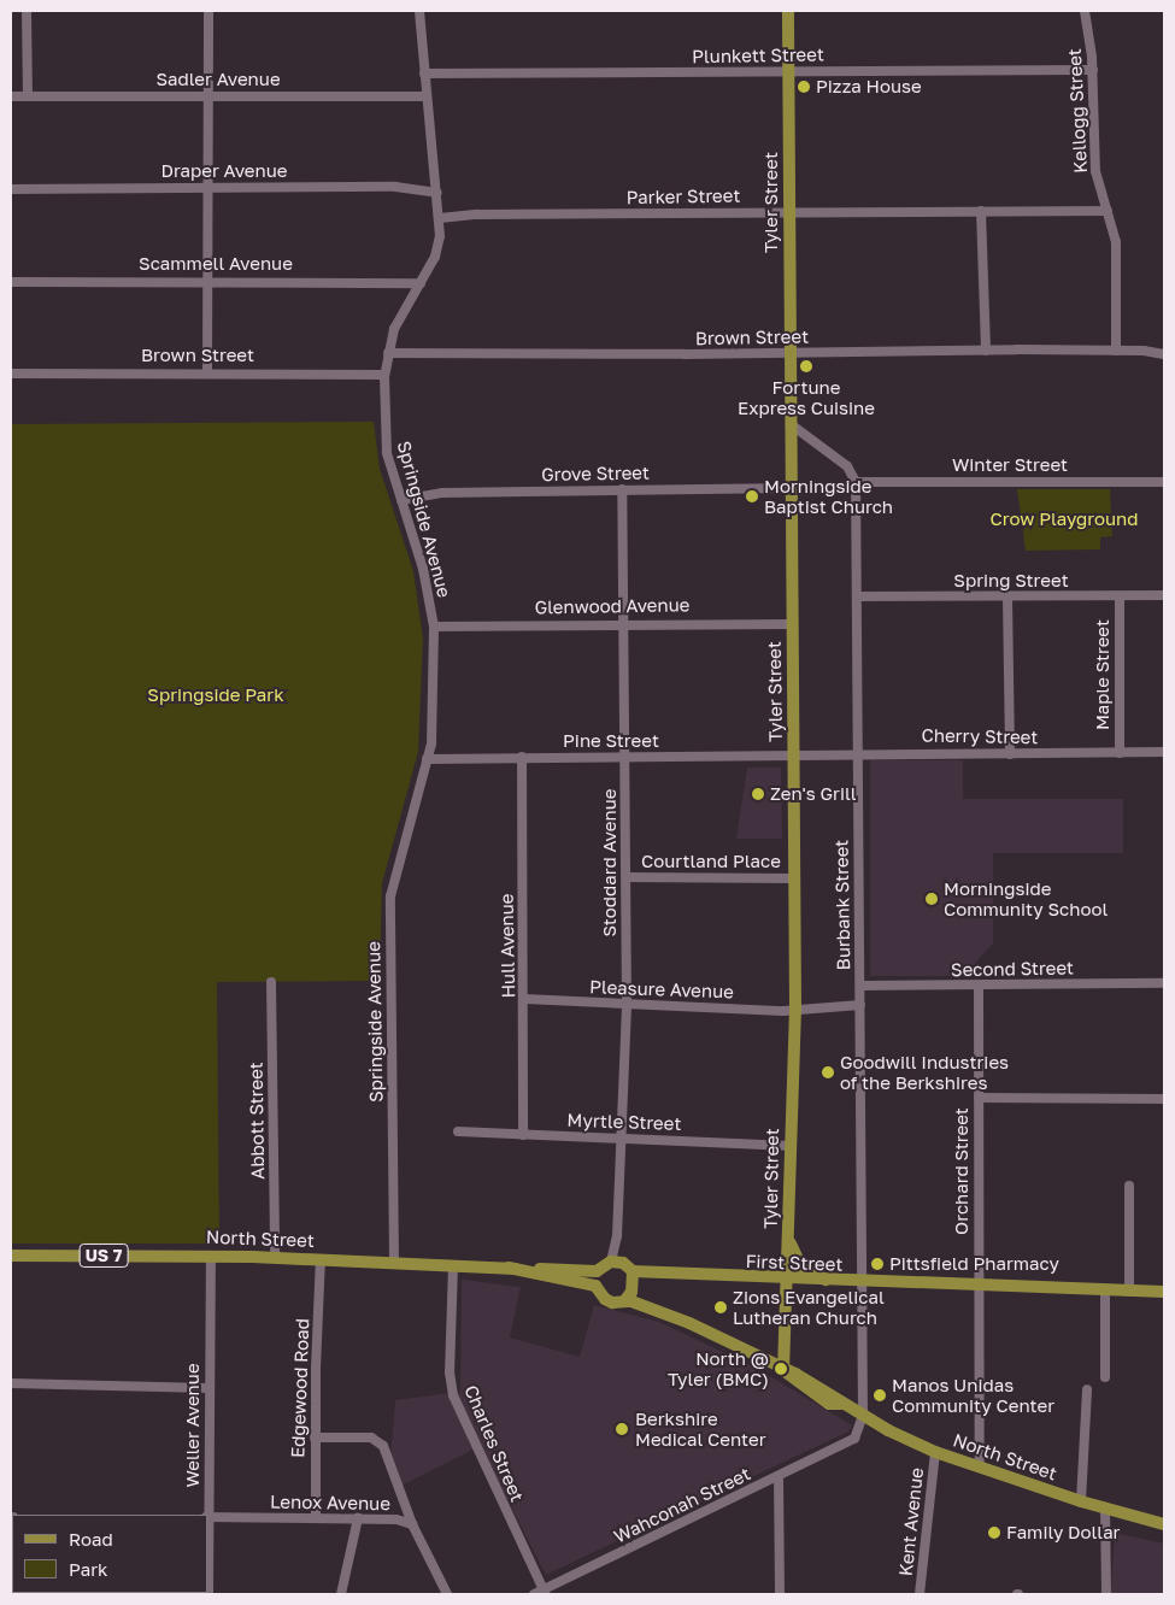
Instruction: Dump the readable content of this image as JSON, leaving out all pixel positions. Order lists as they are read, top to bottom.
{
  "streets": {
    "main road": [
      "Tyler Street",
      "North Street",
      "US 7",
      "First Street"
    ],
    "street": [
      "Plunkett Street",
      "Sadler Avenue",
      "Kellogg Street",
      "Draper Avenue",
      "Parker Street",
      "Scammell Avenue",
      "Brown Street",
      "Winter Street",
      "Grove Street",
      "Springside Avenue",
      "Spring Street",
      "Glenwood Avenue",
      "Maple Street",
      "Cherry Street",
      "Pine Street",
      "Courtland Place",
      "Stoddard Avenue",
      "Burbank Street",
      "Hull Avenue",
      "Second Street",
      "Pleasure Avenue",
      "Abbott Street",
      "Myrtle Street",
      "Orchard Street",
      "Edgewood Road",
      "Weller Avenue",
      "Charles Street",
      "Lenox Avenue",
      "Wahconah Street",
      "Kent Avenue"
    ]
  },
  "crossings": [
    ["Plunkett Street", "Kellogg Street"],
    ["Plunkett Street", "Tyler Street"],
    ["Plunkett Street", "Springside Avenue"],
    ["Sadler Avenue", "Springside Avenue"],
    ["Kellogg Street", "Parker Street"],
    ["Kellogg Street", "Brown Street"],
    ["Draper Avenue", "Springside Avenue"],
    ["Parker Street", "Tyler Street"],
    ["Parker Street", "Springside Avenue"],
    ["Tyler Street", "Brown Street"],
    ["Tyler Street", "Grove Street"],
    ["Tyler Street", "Glenwood Avenue"],
    ["Tyler Street", "Cherry Street"],
    ["Tyler Street", "Pine Street"],
    ["Tyler Street", "Courtland Place"],
    ["Tyler Street", "Pleasure Avenue"],
    ["Tyler Street", "Myrtle Street"],
    ["Tyler Street", "North Street"],
    ["Tyler Street", "First Street"],
    ["Scammell Avenue", "Springside Avenue"],
    ["Brown Street", "Springside Avenue"],
    ["Winter Street", "Burbank Street"],
    ["Grove Street", "Springside Avenue"],
    ["Grove Street", "Stoddard Avenue"],
    ["Springside Avenue", "Glenwood Avenue"],
    ["Springside Avenue", "Pine Street"],
    ["Springside Avenue", "North Street"],
    ["Spring Street", "Maple Street"],
    ["Spring Street", "Burbank Street"],
    ["Glenwood Avenue", "Stoddard Avenue"],
    ["Maple Street", "Cherry Street"],
    ["Cherry Street", "Pine Street"],
    ["Cherry Street", "Burbank Street"],
    ["Pine Street", "Stoddard Avenue"],
    ["Pine Street", "Hull Avenue"],
    ["Courtland Place", "Stoddard Avenue"],
    ["Stoddard Avenue", "Pleasure Avenue"],
    ["Stoddard Avenue", "Myrtle Street"],
    ["Stoddard Avenue", "North Street"],
    ["Stoddard Avenue", "First Street"],
    ["Burbank Street", "Second Street"],
    ["Burbank Street", "Pleasure Avenue"],
    ["Burbank Street", "North Street"],
    ["Burbank Street", "First Street"],
    ["Burbank Street", "Wahconah Street"],
    ["Hull Avenue", "Pleasure Avenue"],
    ["Hull Avenue", "Myrtle Street"],
    ["Second Street", "Orchard Street"],
    ["Abbott Street", "North Street"],
    ["Orchard Street", "North Street"],
    ["Orchard Street", "First Street"],
    ["North Street", "First Street"],
    ["North Street", "Edgewood Road"],
    ["North Street", "Weller Avenue"],
    ["North Street", "Charles Street"],
    ["North Street", "Wahconah Street"],
    ["North Street", "Kent Avenue"],
    ["Edgewood Road", "Lenox Avenue"],
    ["Weller Avenue", "Lenox Avenue"],
    ["Charles Street", "Wahconah Street"]
  ],
  "parks": ["Crow Playground", "Springside Park"],
  "places": [
    "Pizza House",
    "Fortune Express Cuisine",
    "Morningside Baptist Church",
    "Zen's Grill",
    "Morningside Community School",
    "Goodwill Industries of the Berkshires",
    "Pittsfield Pharmacy",
    "Zions Evangelical Lutheran Church",
    "North @ Tyler (BMC)",
    "Manos Unidas Community Center",
    "Berkshire Medical Center",
    "Family Dollar"
  ],
  "legend": ["Road", "Park"]
}
